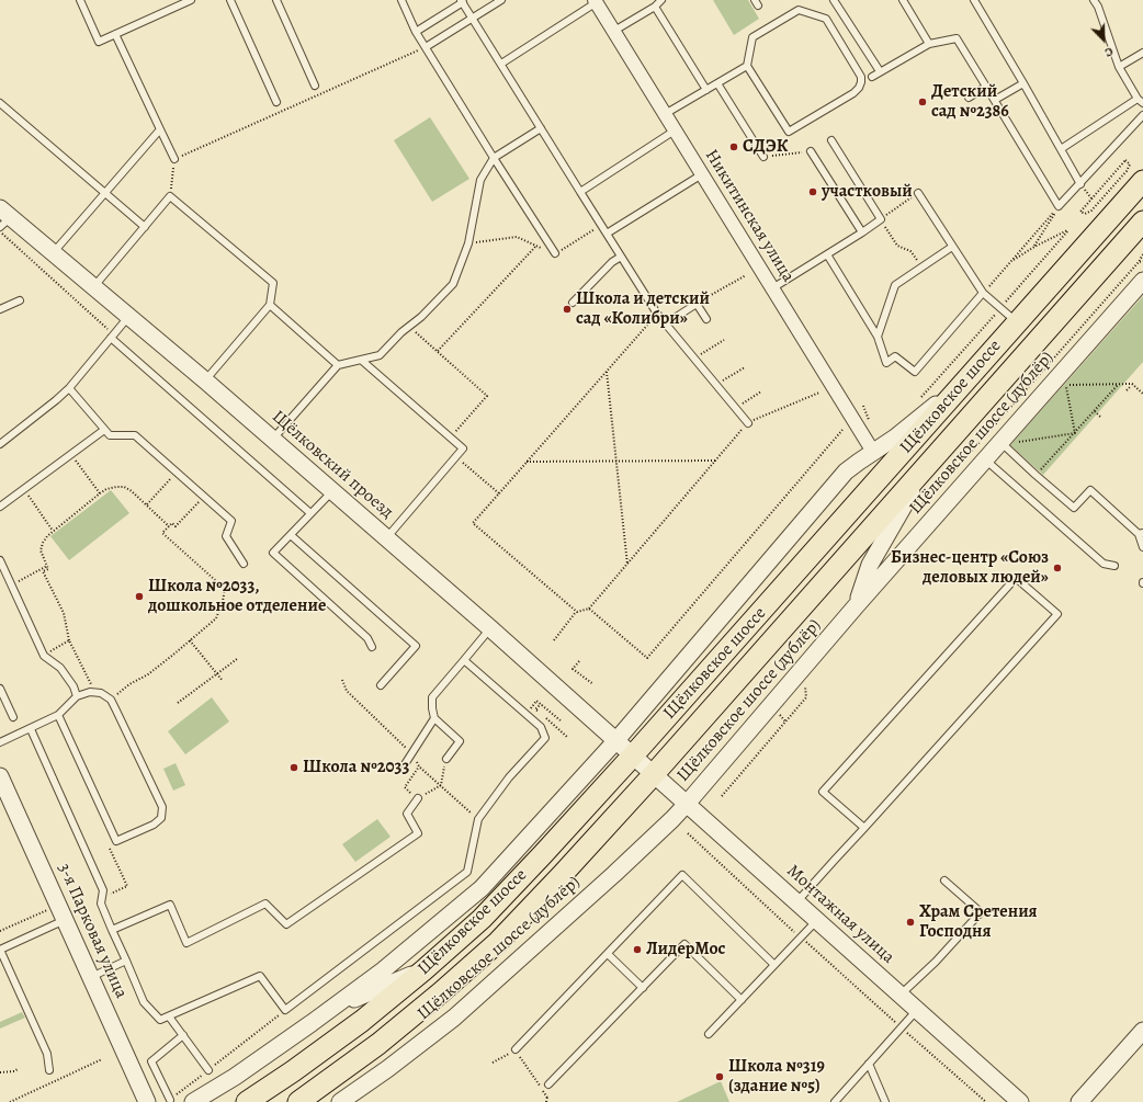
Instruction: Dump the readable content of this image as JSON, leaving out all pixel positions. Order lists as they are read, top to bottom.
{
  "streets": {
    "main road": ["Щёлковское шоссе"],
    "street": [
      "Никитинская улица",
      "Щёлковское шоссе (дублёр)",
      "Щёлковский проезд",
      "Монтажная улица",
      "3-я Парковая улица"
    ]
  },
  "crossings": [
    ["Щёлковское шоссе", "Щёлковский проезд"],
    ["Щёлковское шоссе", "Монтажная улица"],
    ["Щёлковское шоссе (дублёр)", "Монтажная улица"],
    ["Щёлковский проезд", "Монтажная улица"]
  ],
  "places": [
    "Детский сад №2386",
    "СДЭК",
    "участковый",
    "Школа и детский сад «Колибри»",
    "Бизнес-центр «Союз деловых людей»",
    "Школа №2033, дошкольное отделение",
    "Школа №2033",
    "Храм Сретения Господня",
    "ЛидерМос",
    "Школа №319 (здание №5)"
  ],
  "north": "bottom right"
}
